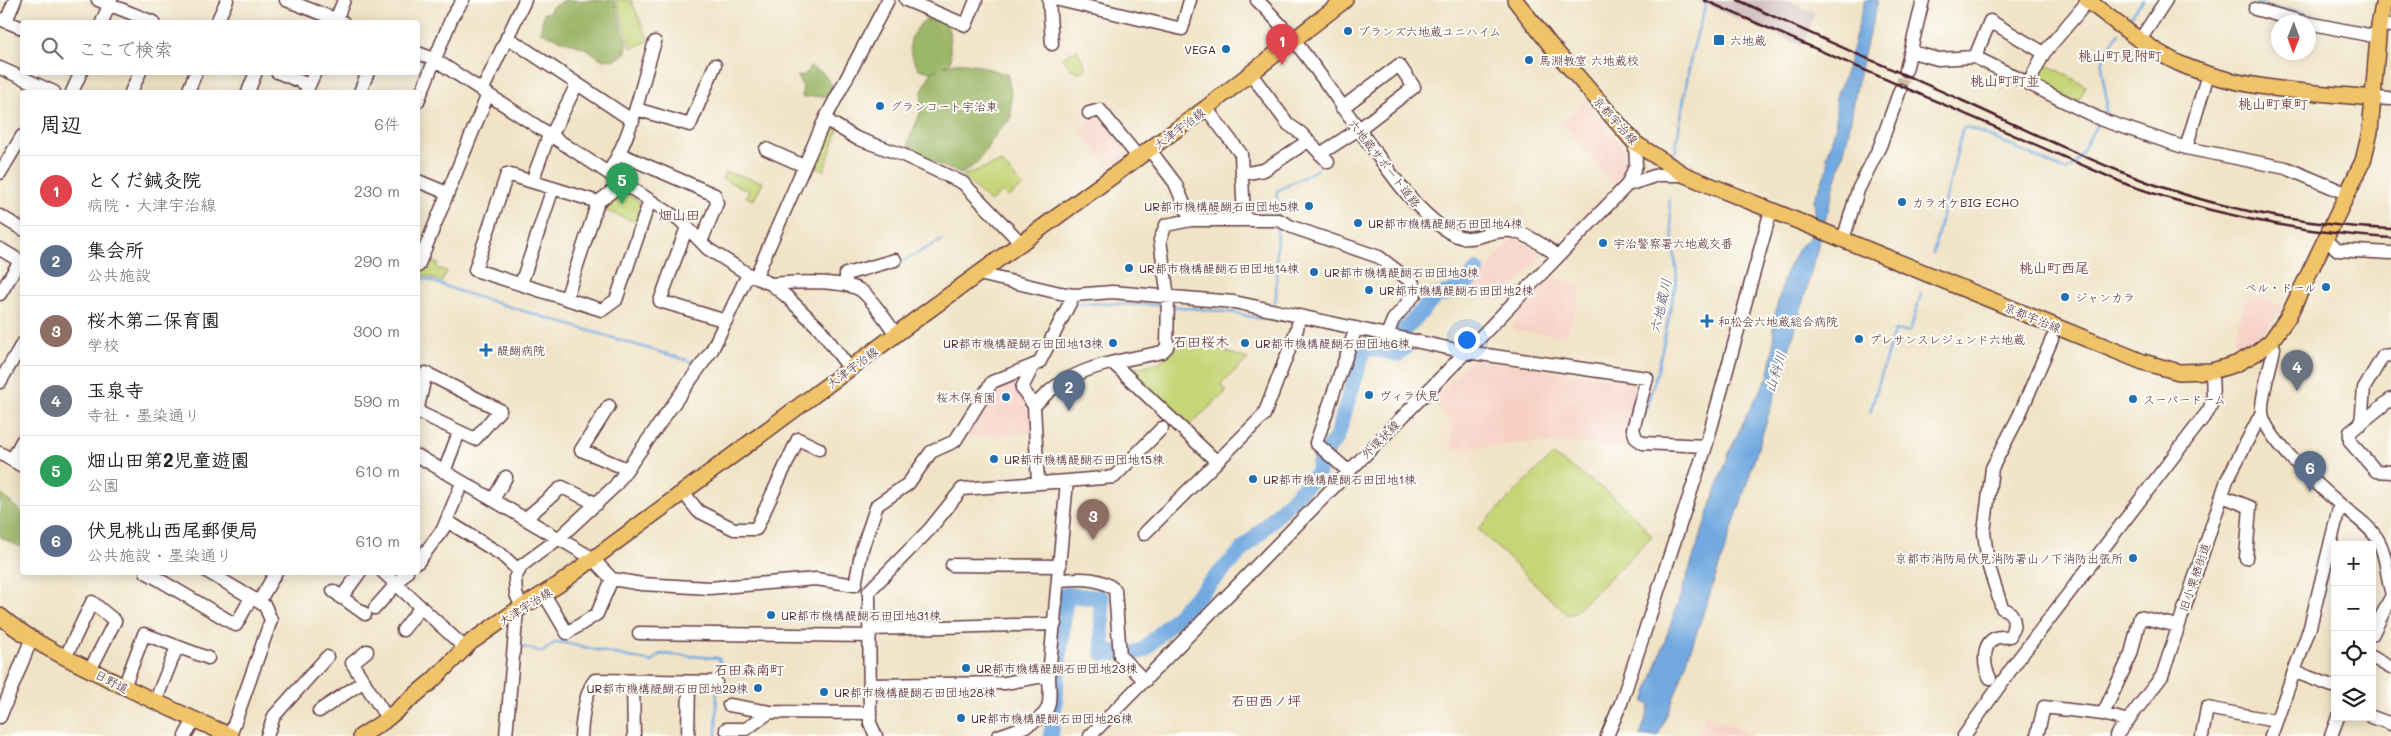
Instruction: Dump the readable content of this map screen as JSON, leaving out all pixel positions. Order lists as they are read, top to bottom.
{
  "streets": {
    "main road": ["京都宇治線", "大津宇治線", "日野道"],
    "street": ["六地蔵サポート道路", "外環状線", "旧小栗栖街道"]
  },
  "crossings": [
    ["京都宇治線", "外環状線"],
    ["京都宇治線", "旧小栗栖街道"],
    ["大津宇治線", "六地蔵サポート道路"],
    ["六地蔵サポート道路", "外環状線"]
  ],
  "districts": [
    "桃山町見附町",
    "桃山町町並",
    "桃山町東町",
    "畑山田",
    "桃山町西尾",
    "石田桜木",
    "石田森南町",
    "石田西ノ坪"
  ],
  "water": ["六地蔵川", "山科川"],
  "places": {
    "other": [
      "ブランズ六地蔵ユニハイム",
      "VEGA",
      "馬淵教室 六地蔵校",
      "グランコート宇治東",
      "カラオケBIG ECHO",
      "UR都市機構醍醐石田団地5棟",
      "UR都市機構醍醐石田団地4棟",
      "宇治警察署六地蔵交番",
      "UR都市機構醍醐石田団地14棟",
      "UR都市機構醍醐石田団地3棟",
      "ベル・ドール",
      "UR都市機構醍醐石田団地2棟",
      "ジャンカラ",
      "プレサンスレジェンド六地蔵",
      "UR都市機構醍醐石田団地13棟",
      "UR都市機構醍醐石田団地6棟",
      "ヴィラ伏見",
      "桜木保育園",
      "スーパードーム",
      "UR都市機構醍醐石田団地15棟",
      "UR都市機構醍醐石田団地1棟",
      "京都市消防局伏見消防署山ノ下消防出張所",
      "UR都市機構醍醐石田団地31棟",
      "UR都市機構醍醐石田団地23棟",
      "UR都市機構醍醐石田団地29棟",
      "UR都市機構醍醐石田団地28棟",
      "UR都市機構醍醐石田団地26棟"
    ],
    "transit": ["六地蔵"],
    "health": ["和松会六地蔵総合病院", "醍醐病院"]
  },
  "north": "bottom",
  "page": {
    "search": "ここで検索",
    "pins": [
      "1",
      "5",
      "4",
      "2",
      "6",
      "3"
    ],
    "heading": ["周辺", "6件"],
    "list": [
      {
        "mark": "1",
        "name": "とくだ鍼灸院",
        "note": "病院 · 大津宇治線",
        "value": "230 m"
      },
      {
        "mark": "2",
        "name": "集会所",
        "note": "公共施設",
        "value": "290 m"
      },
      {
        "mark": "3",
        "name": "桜木第二保育園",
        "note": "学校",
        "value": "300 m"
      },
      {
        "mark": "4",
        "name": "玉泉寺",
        "note": "寺社 · 墨染通り",
        "value": "590 m"
      },
      {
        "mark": "5",
        "name": "畑山田第2児童遊園",
        "note": "公園",
        "value": "610 m"
      },
      {
        "mark": "6",
        "name": "伏見桃山西尾郵便局",
        "note": "公共施設 · 墨染通り",
        "value": "610 m"
      }
    ],
    "map_buttons": ["+", "−"]
  }
}
